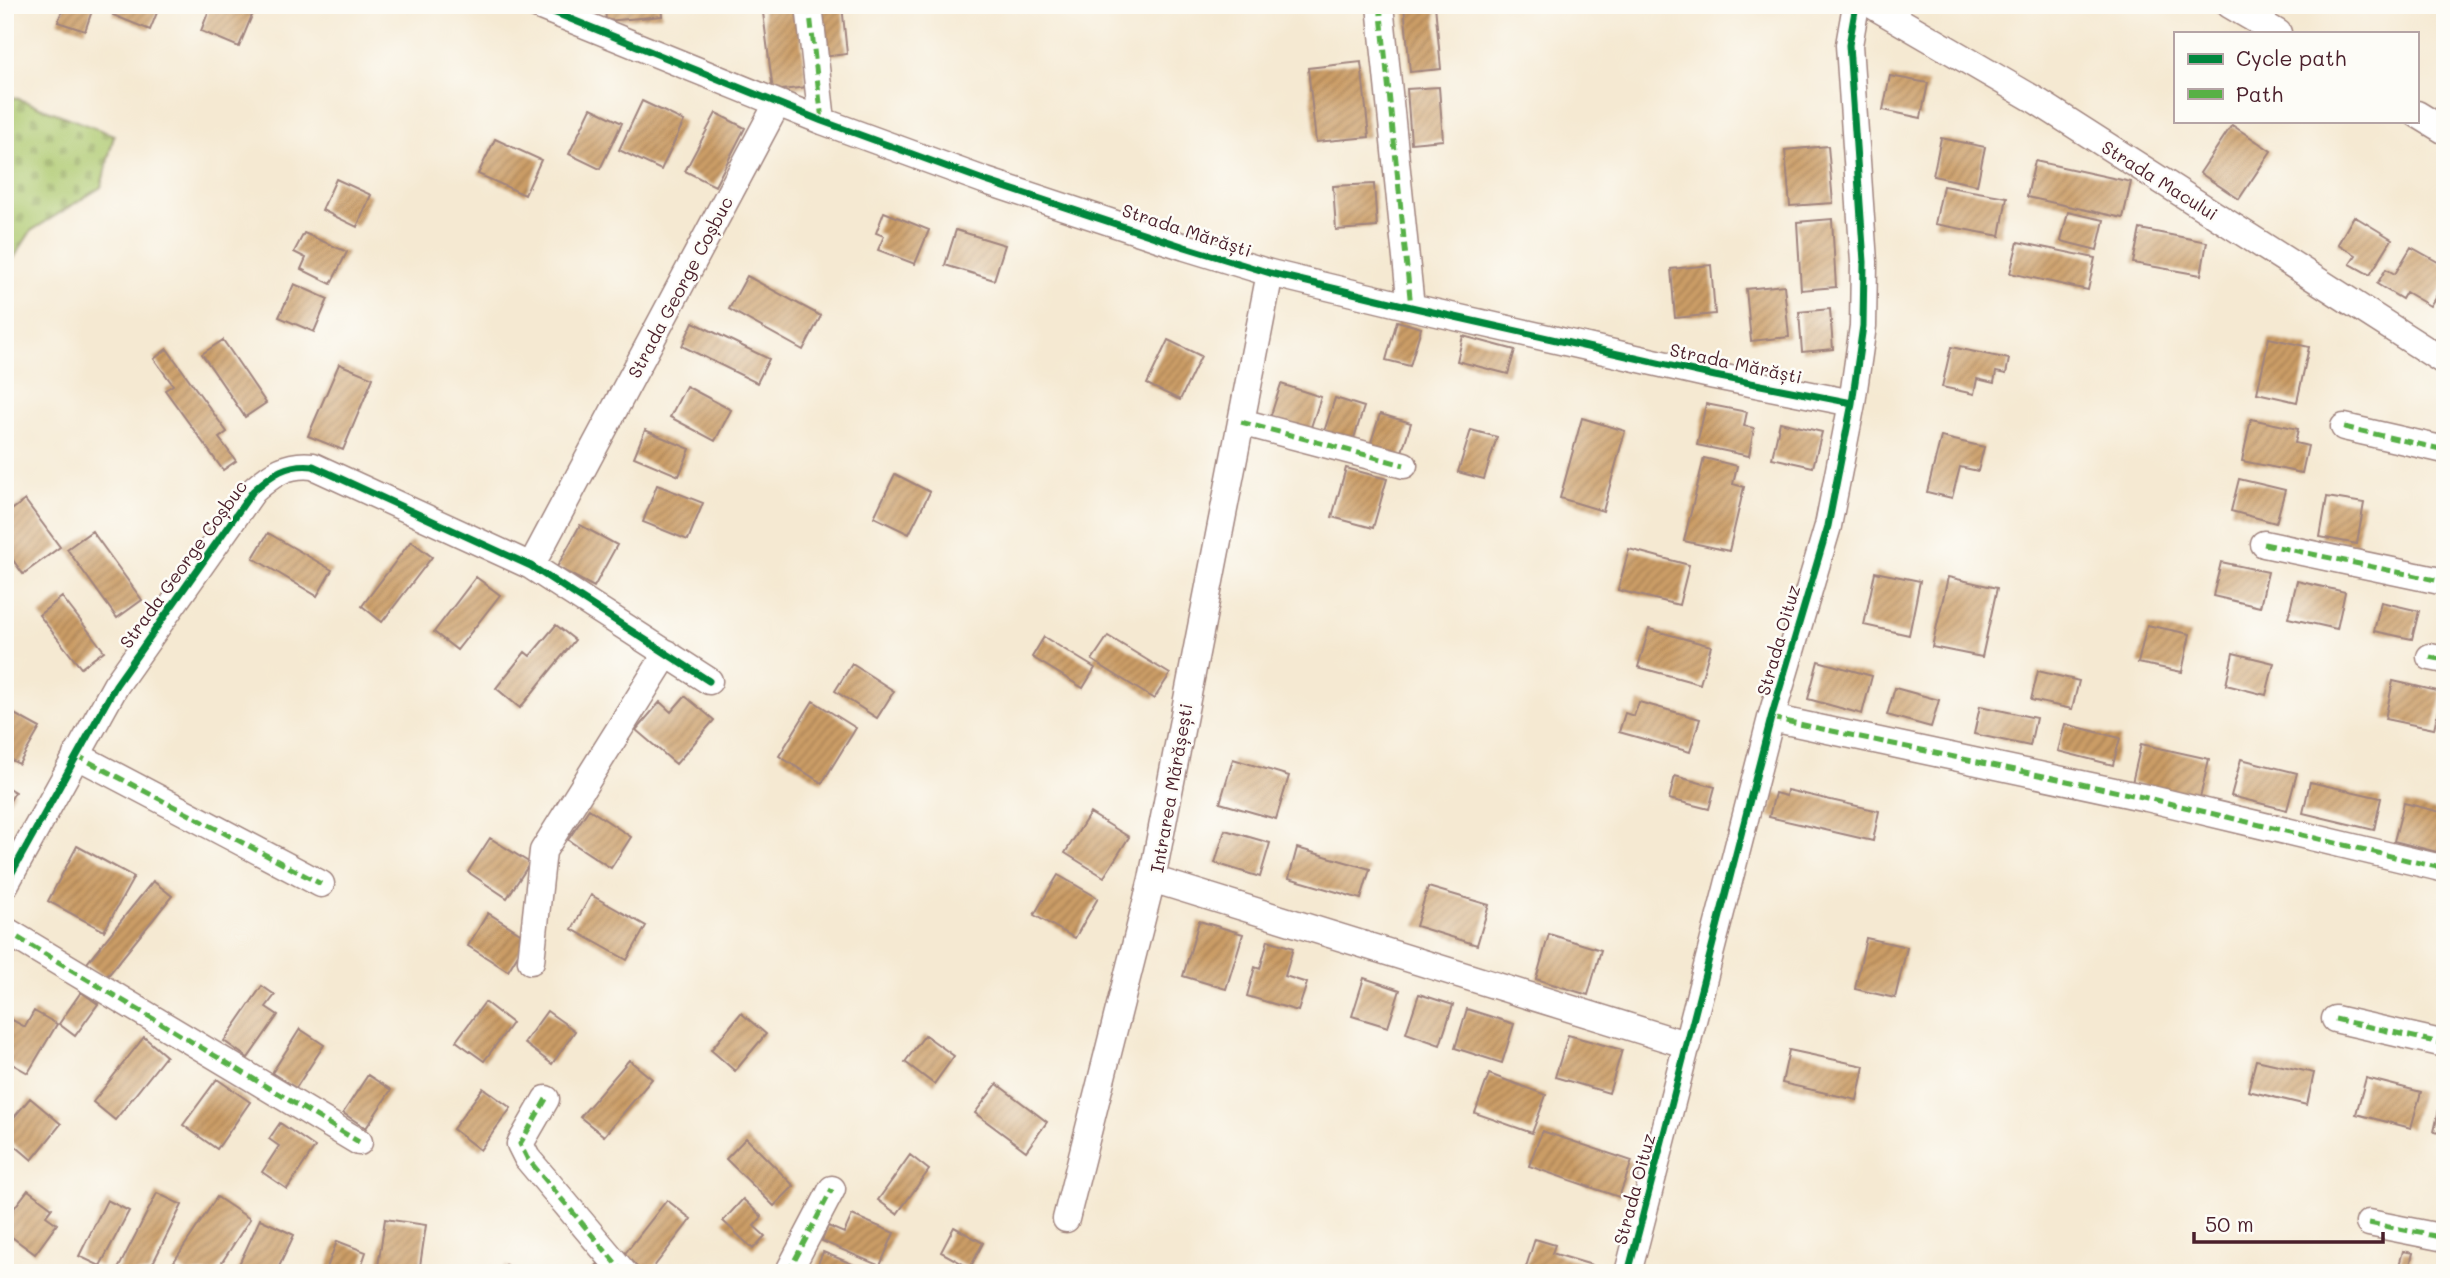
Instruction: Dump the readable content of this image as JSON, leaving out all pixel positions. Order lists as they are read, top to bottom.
{
  "streets": {
    "street": [
      "Strada Macului",
      "Strada Mărăști",
      "Strada George Coșbuc",
      "Strada Oituz",
      "Intrarea Mărășești"
    ]
  },
  "crossings": [
    ["Strada Mărăști", "Strada George Coșbuc"],
    ["Strada Mărăști", "Strada Oituz"],
    ["Strada Mărăști", "Intrarea Mărășești"],
    ["Strada Oituz", "Intrarea Mărășești"]
  ],
  "legend": ["Cycle path", "Path"],
  "scale_bar": "50 m"
}
